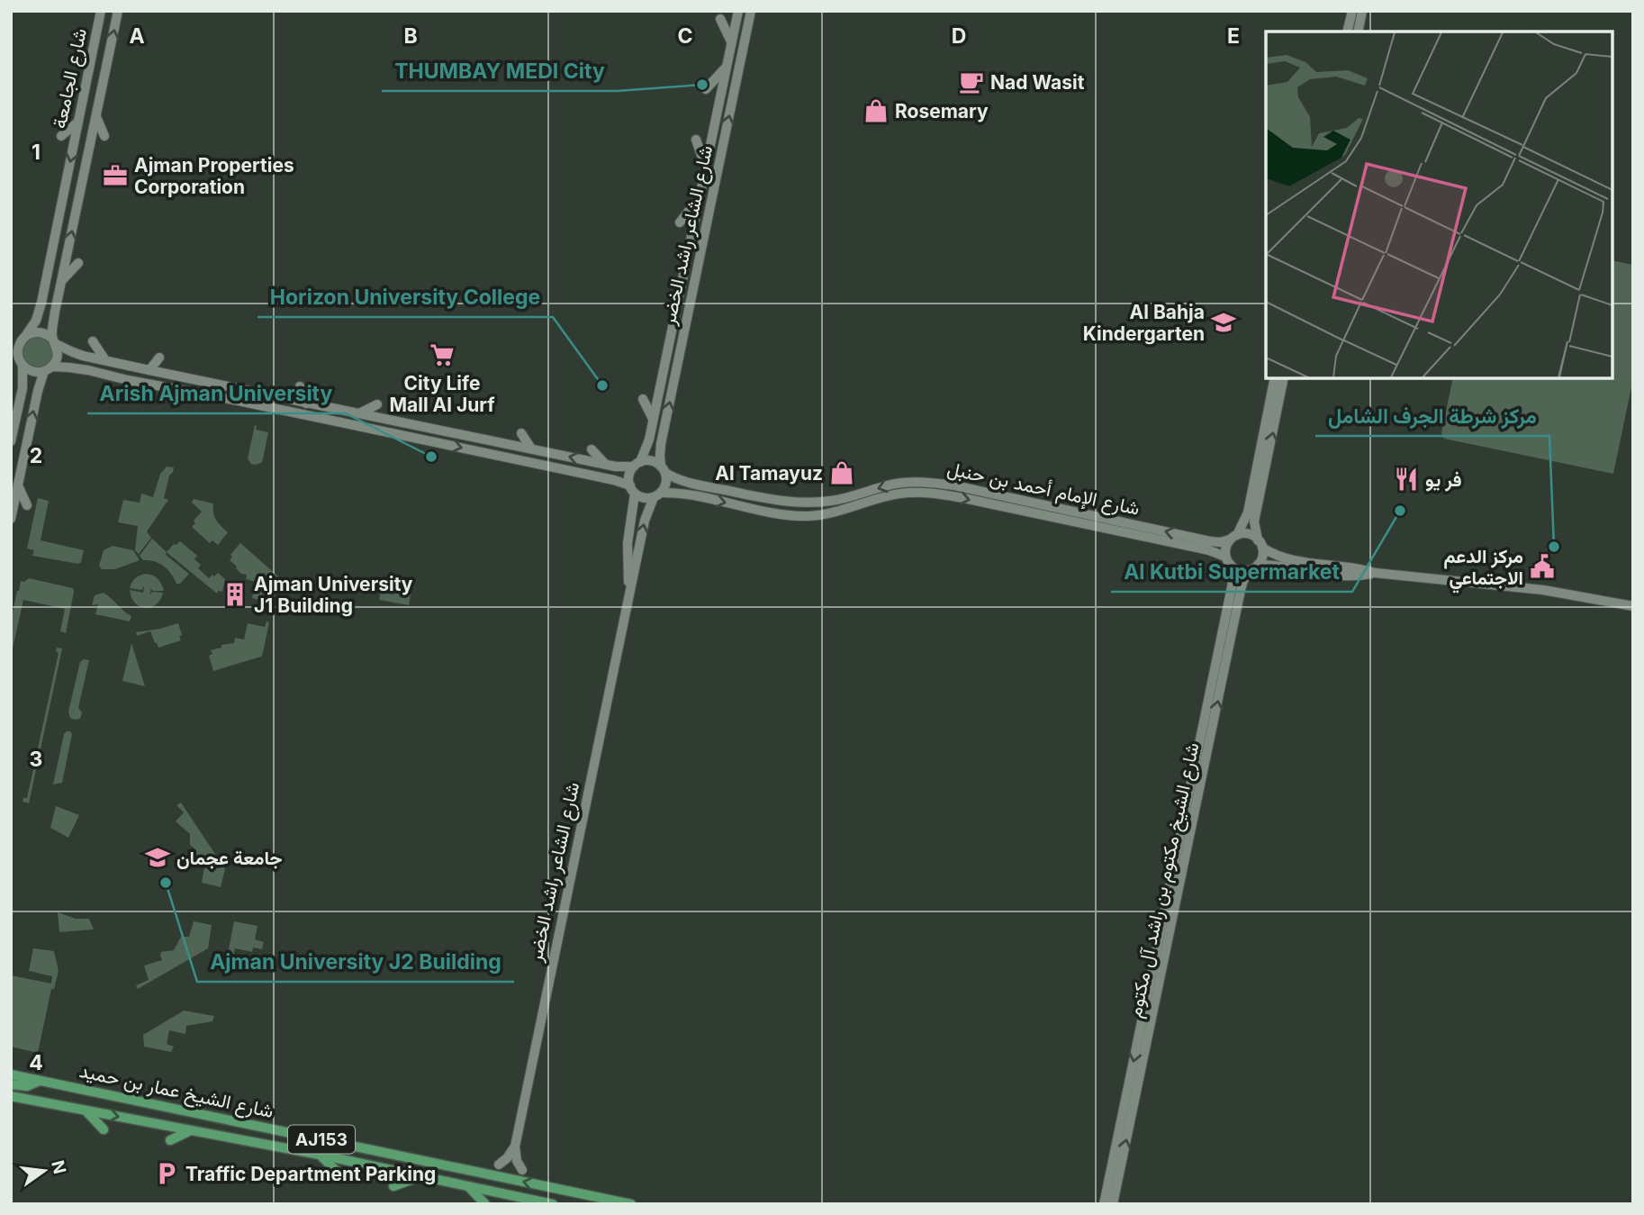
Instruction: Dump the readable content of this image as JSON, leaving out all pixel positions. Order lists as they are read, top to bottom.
{
  "streets": {
    "main road": ["شارع الشيخ عمار بن حميد", "AJ153"],
    "street": [
      "شارع الجامعة",
      "شارع الشاعر راشد الخضر",
      "شارع الإمام أحمد بن حنبل",
      "شارع الشيخ مكتوم بن راشد آل مكتوم"
    ]
  },
  "crossings": [
    ["شارع الشاعر راشد الخضر", "شارع الإمام أحمد بن حنبل"],
    ["شارع الإمام أحمد بن حنبل", "شارع الشيخ مكتوم بن راشد آل مكتوم"]
  ],
  "places": {
    "cafe": ["Nad Wasit"],
    "other": [
      "THUMBAY MEDI City",
      "Horizon University College",
      "Arish Ajman University",
      "Al Kutbi Supermarket",
      "مركز شرطة الجرف الشامل",
      "Ajman University J2 Building"
    ],
    "shop": ["Rosemary", "Al Tamayuz"],
    "office": ["Ajman Properties Corporation"],
    "school or university": ["Al Bahja Kindergarten", "جامعة عجمان"],
    "supermarket": ["City Life Mall Al Jurf"],
    "restaurant": ["فر يو"],
    "public building": ["مركز الدعم الاجتماعي"],
    "building": ["Ajman University J1 Building"],
    "parking": ["Traffic Department Parking"]
  },
  "north": "right",
  "grid": {
    "columns": [
      "A",
      "B",
      "C",
      "D",
      "E"
    ],
    "rows": [
      "1",
      "2",
      "3",
      "4"
    ]
  }
}
